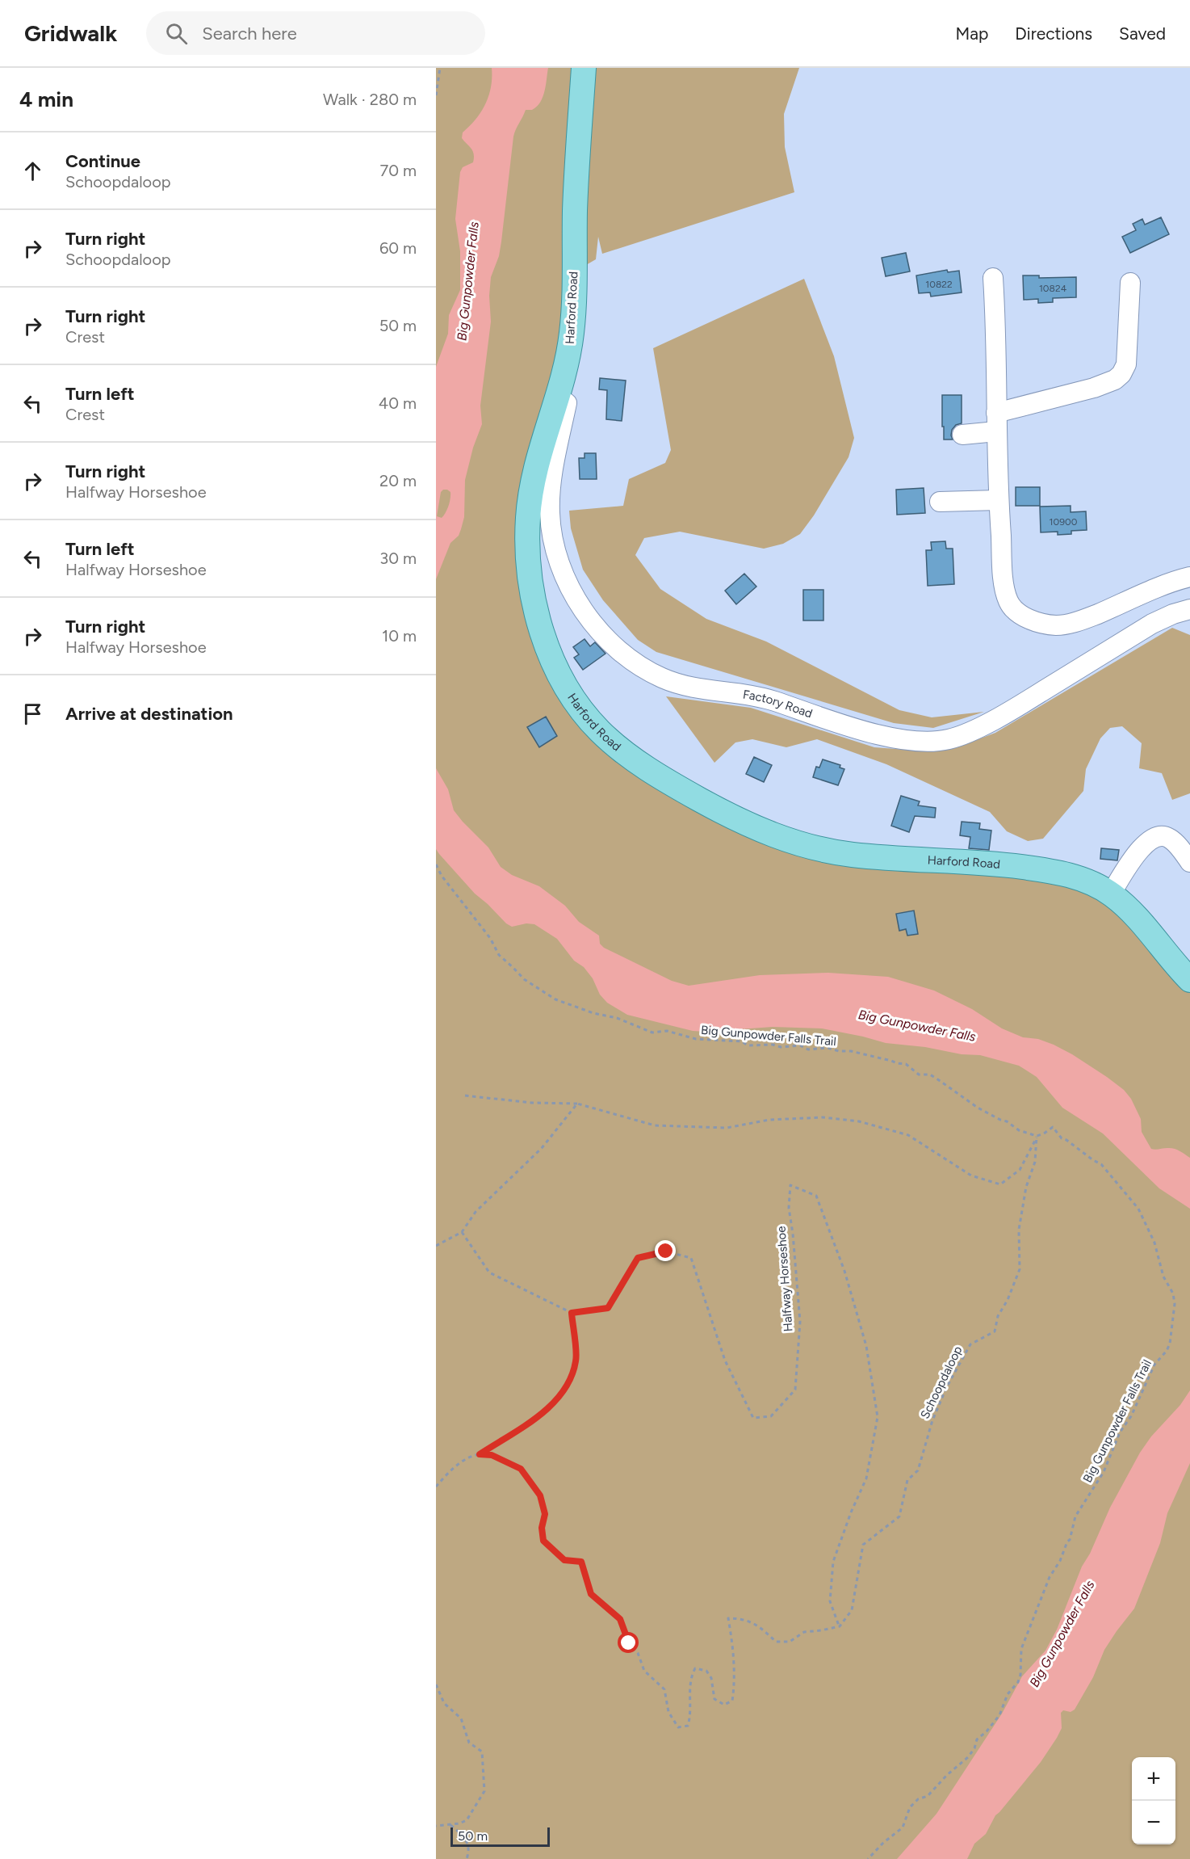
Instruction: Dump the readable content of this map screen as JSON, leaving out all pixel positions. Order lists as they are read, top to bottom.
{
  "streets": {
    "main road": ["Harford Road"],
    "street": ["Factory Road"],
    "path": ["Big Gunpowder Falls Trail", "Halfway Horseshoe", "Schoopdaloop"]
  },
  "crossings": [
    ["Harford Road", "Factory Road"],
    ["Big Gunpowder Falls Trail", "Schoopdaloop"],
    ["Halfway Horseshoe", "Schoopdaloop"]
  ],
  "water": ["Big Gunpowder Falls"],
  "house_numbers": ["10822", "10824", "10900"],
  "scale_bar": "50 m",
  "page": {
    "header": "Gridwalk",
    "search": "Search here",
    "nav": ["Map", "Directions", "Saved"],
    "heading": ["4 min", "Walk · 280 m"],
    "list": [
      ["Continue", "Schoopdaloop", "70 m"],
      ["Turn right", "Schoopdaloop", "60 m"],
      ["Turn right", "Crest", "50 m"],
      ["Turn left", "Crest", "40 m"],
      ["Turn right", "Halfway Horseshoe", "20 m"],
      ["Turn left", "Halfway Horseshoe", "30 m"],
      ["Turn right", "Halfway Horseshoe", "10 m"],
      "Arrive at destination"
    ],
    "map_buttons": ["+", "−"],
    "scale": "50 m"
  }
}
